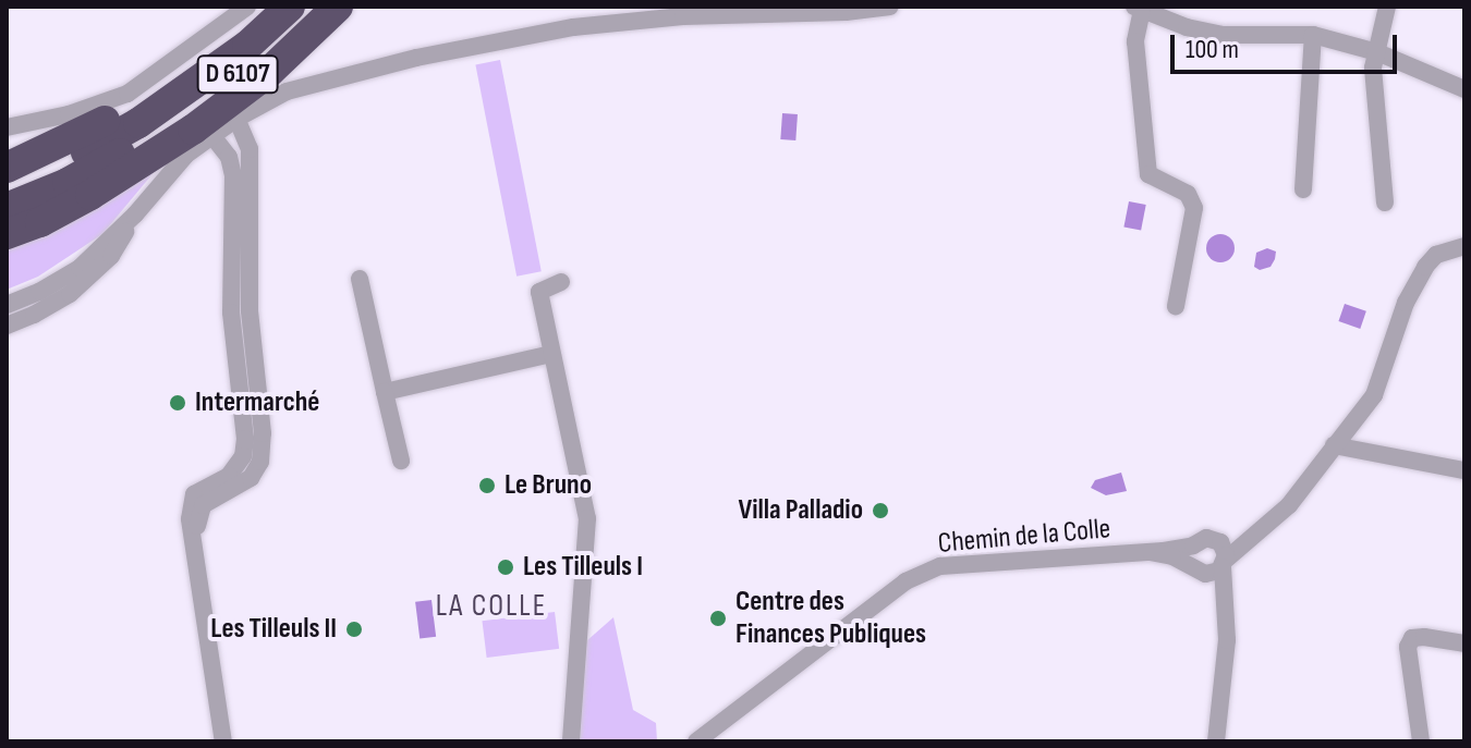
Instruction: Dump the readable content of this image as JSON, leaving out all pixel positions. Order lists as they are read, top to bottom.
{
  "streets": {
    "highway": ["D 6107"],
    "street": ["Chemin de la Colle"]
  },
  "districts": ["LA COLLE"],
  "places": [
    "Intermarché",
    "Le Bruno",
    "Villa Palladio",
    "Les Tilleuls I",
    "Centre des Finances Publiques",
    "Les Tilleuls II"
  ],
  "scale_bar": "100 m"
}
